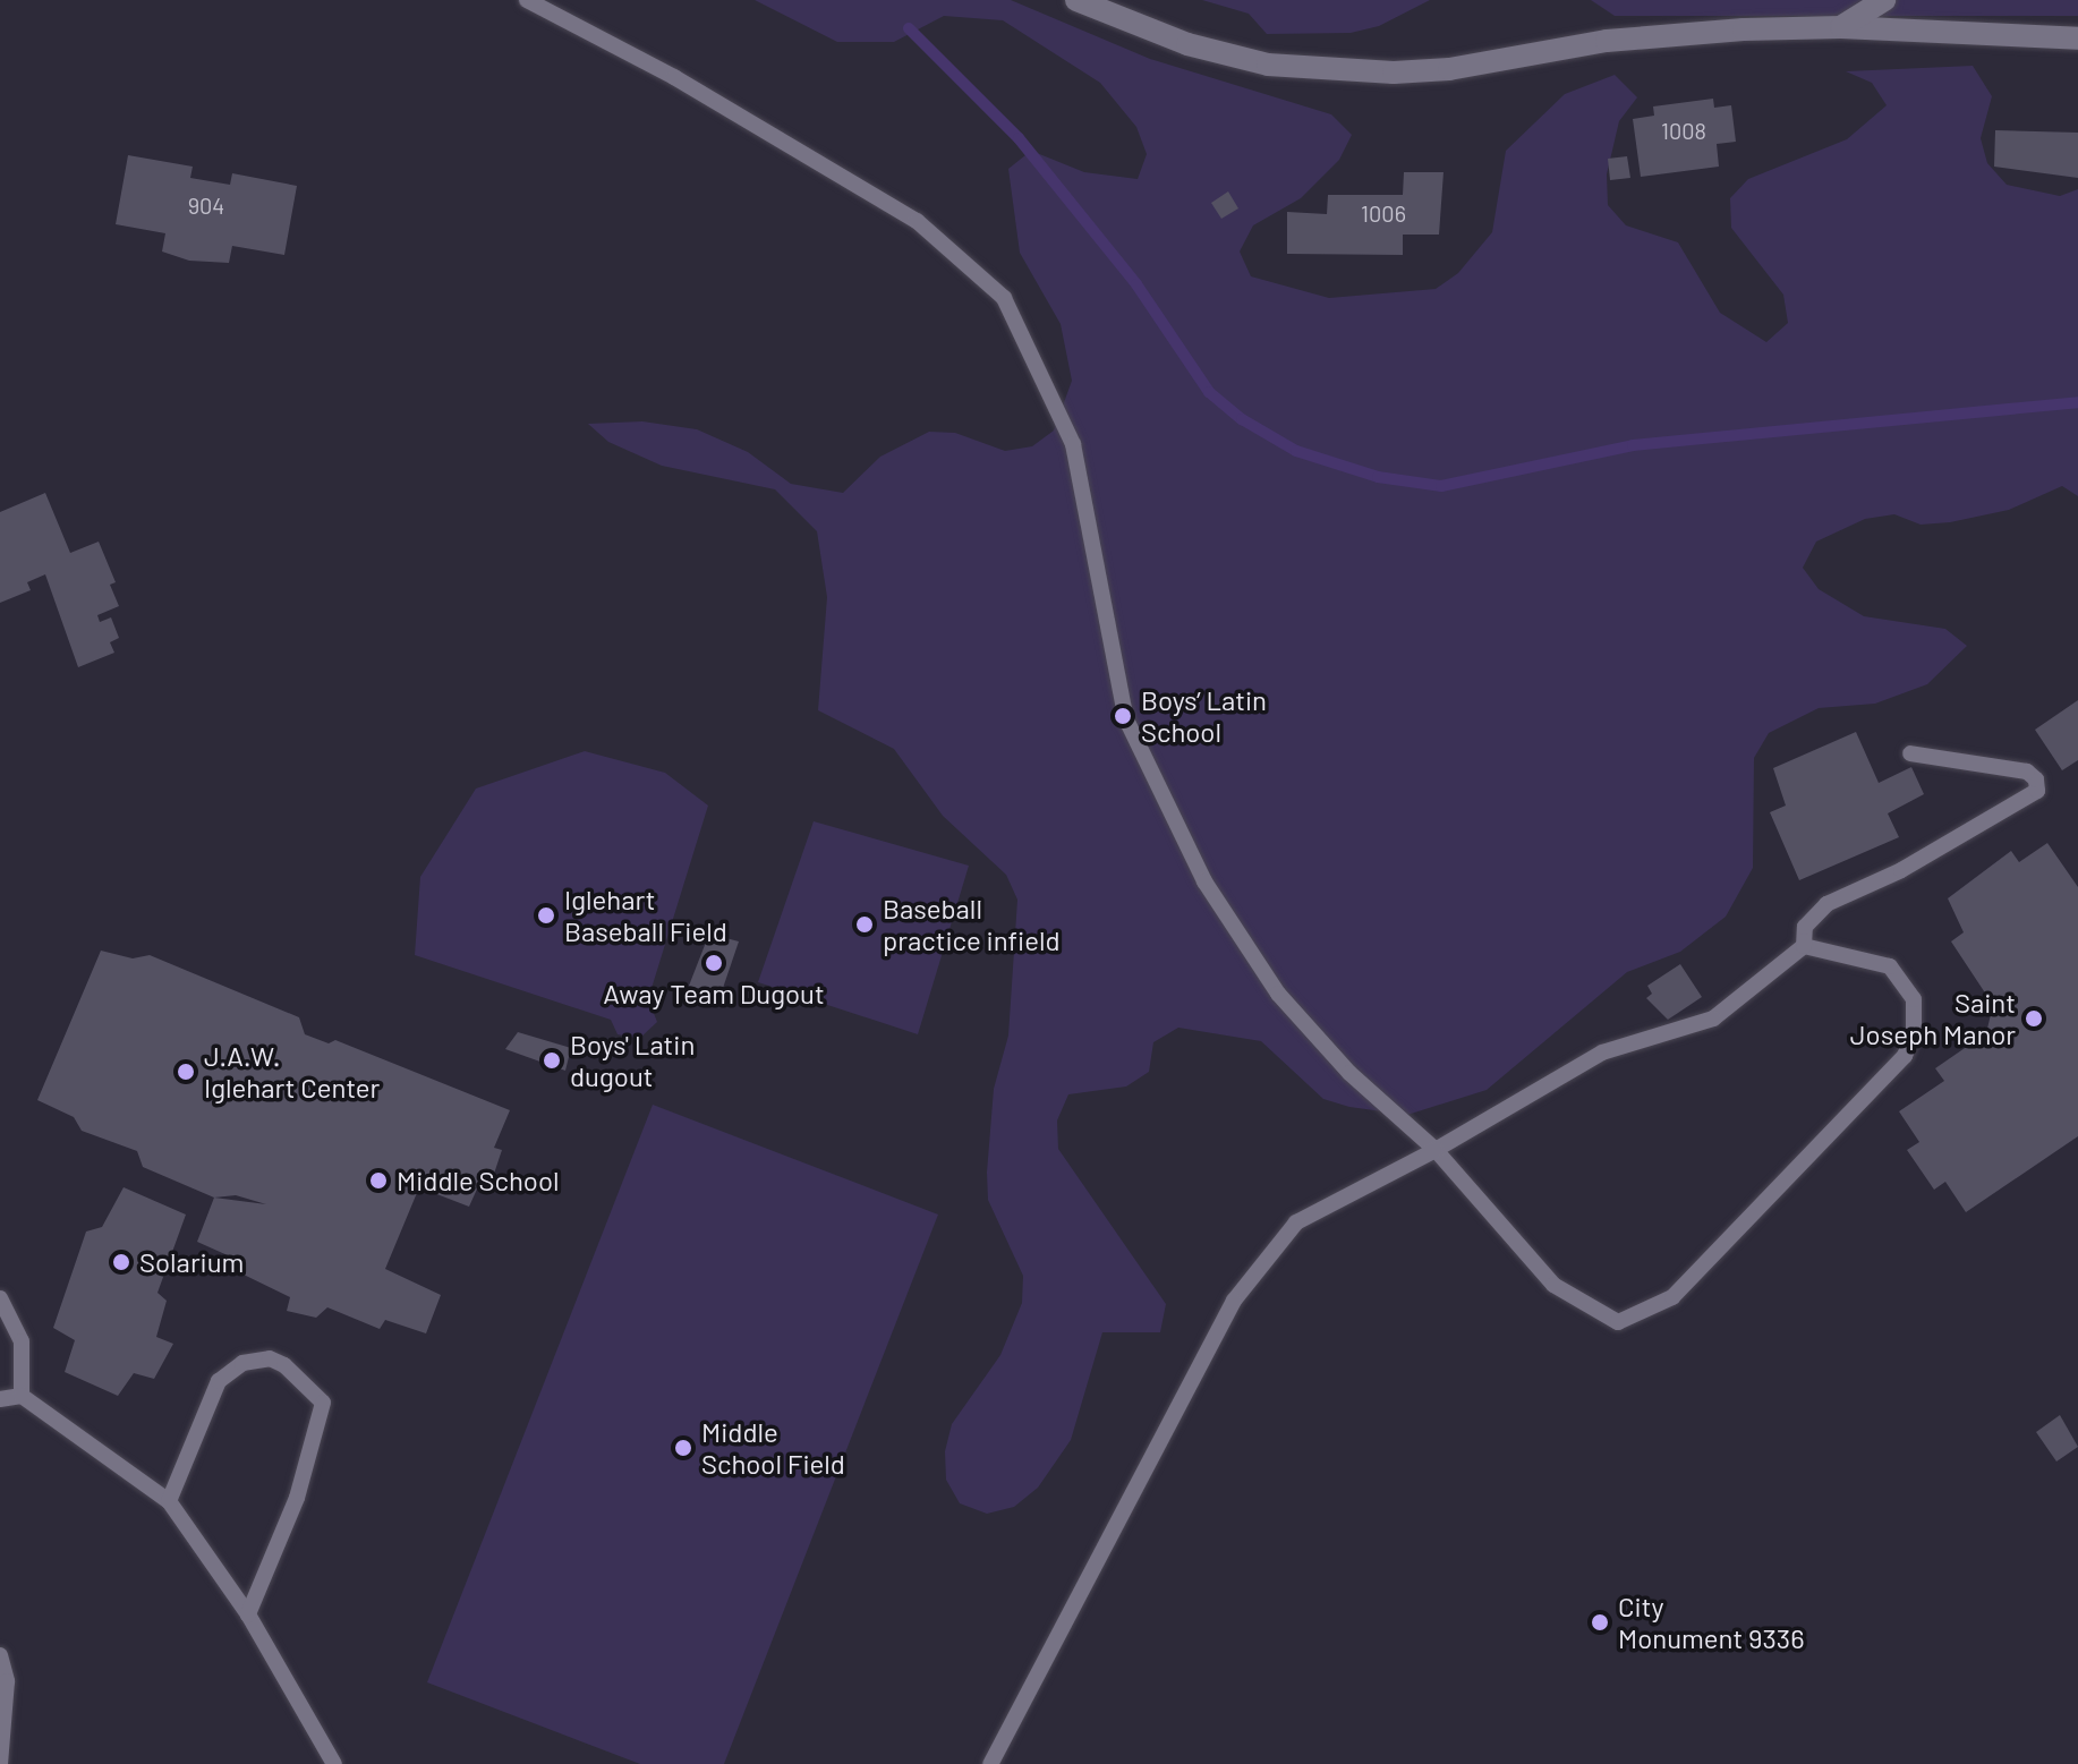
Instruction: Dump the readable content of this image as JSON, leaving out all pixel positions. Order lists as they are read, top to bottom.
{
  "places": [
    "Boys’ Latin School",
    "Iglehart Baseball Field",
    "Baseball practice infield",
    "Away Team Dugout",
    "Saint Joseph Manor",
    "Boys' Latin dugout",
    "J.A.W. Iglehart Center",
    "Middle School",
    "Solarium",
    "Middle School Field",
    "City Monument 9336"
  ],
  "house_numbers": ["1008", "904", "1006"]
}
